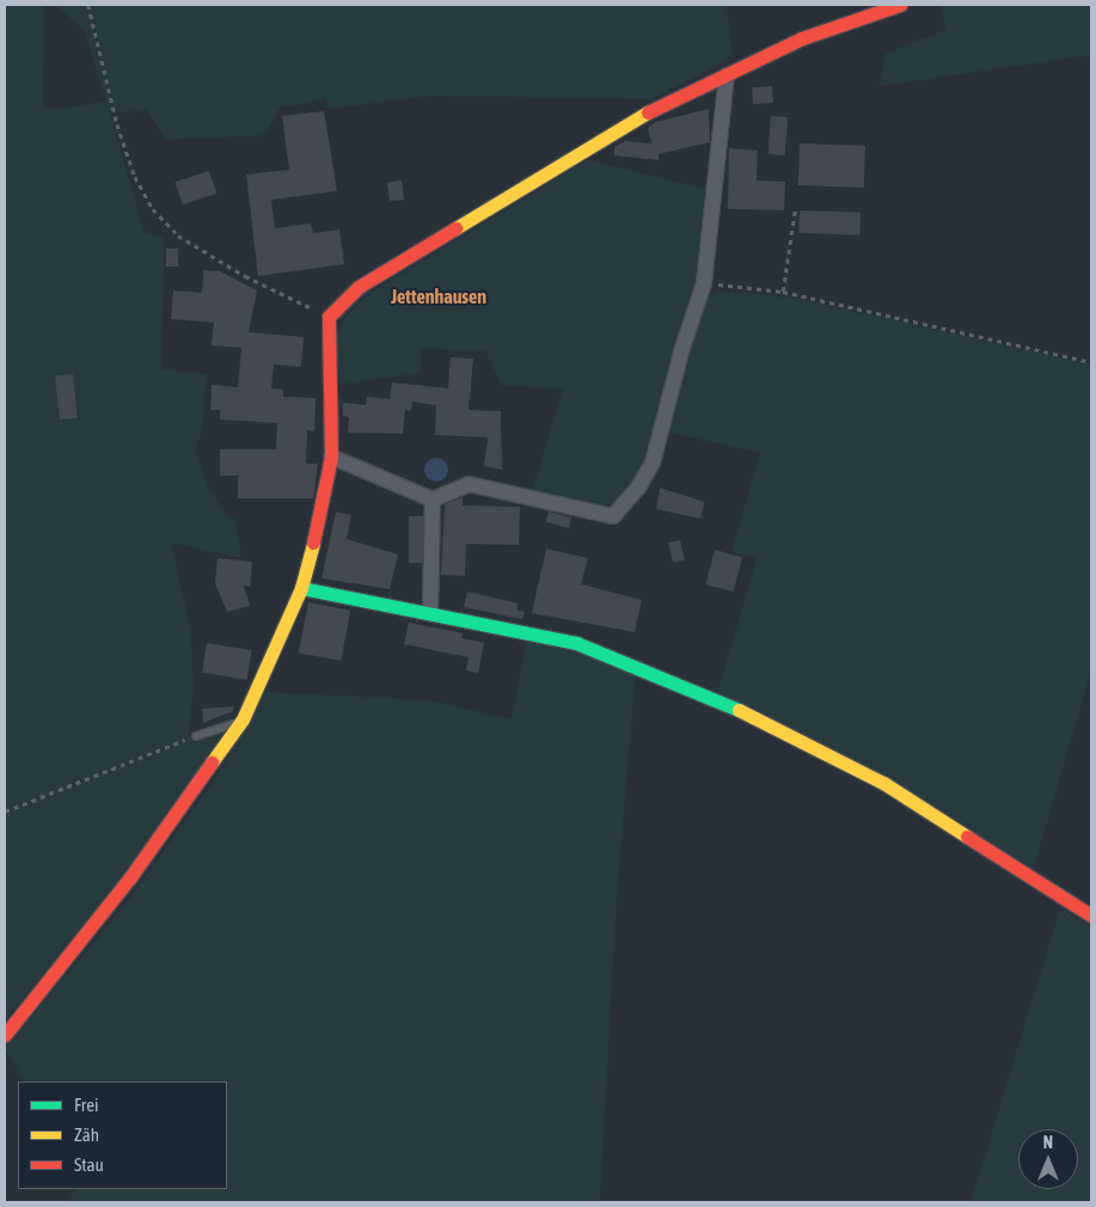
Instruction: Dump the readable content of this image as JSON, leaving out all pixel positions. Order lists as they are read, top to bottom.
{
  "districts": ["Jettenhausen"],
  "legend": ["Frei", "Zäh", "Stau"],
  "north": "top"
}
